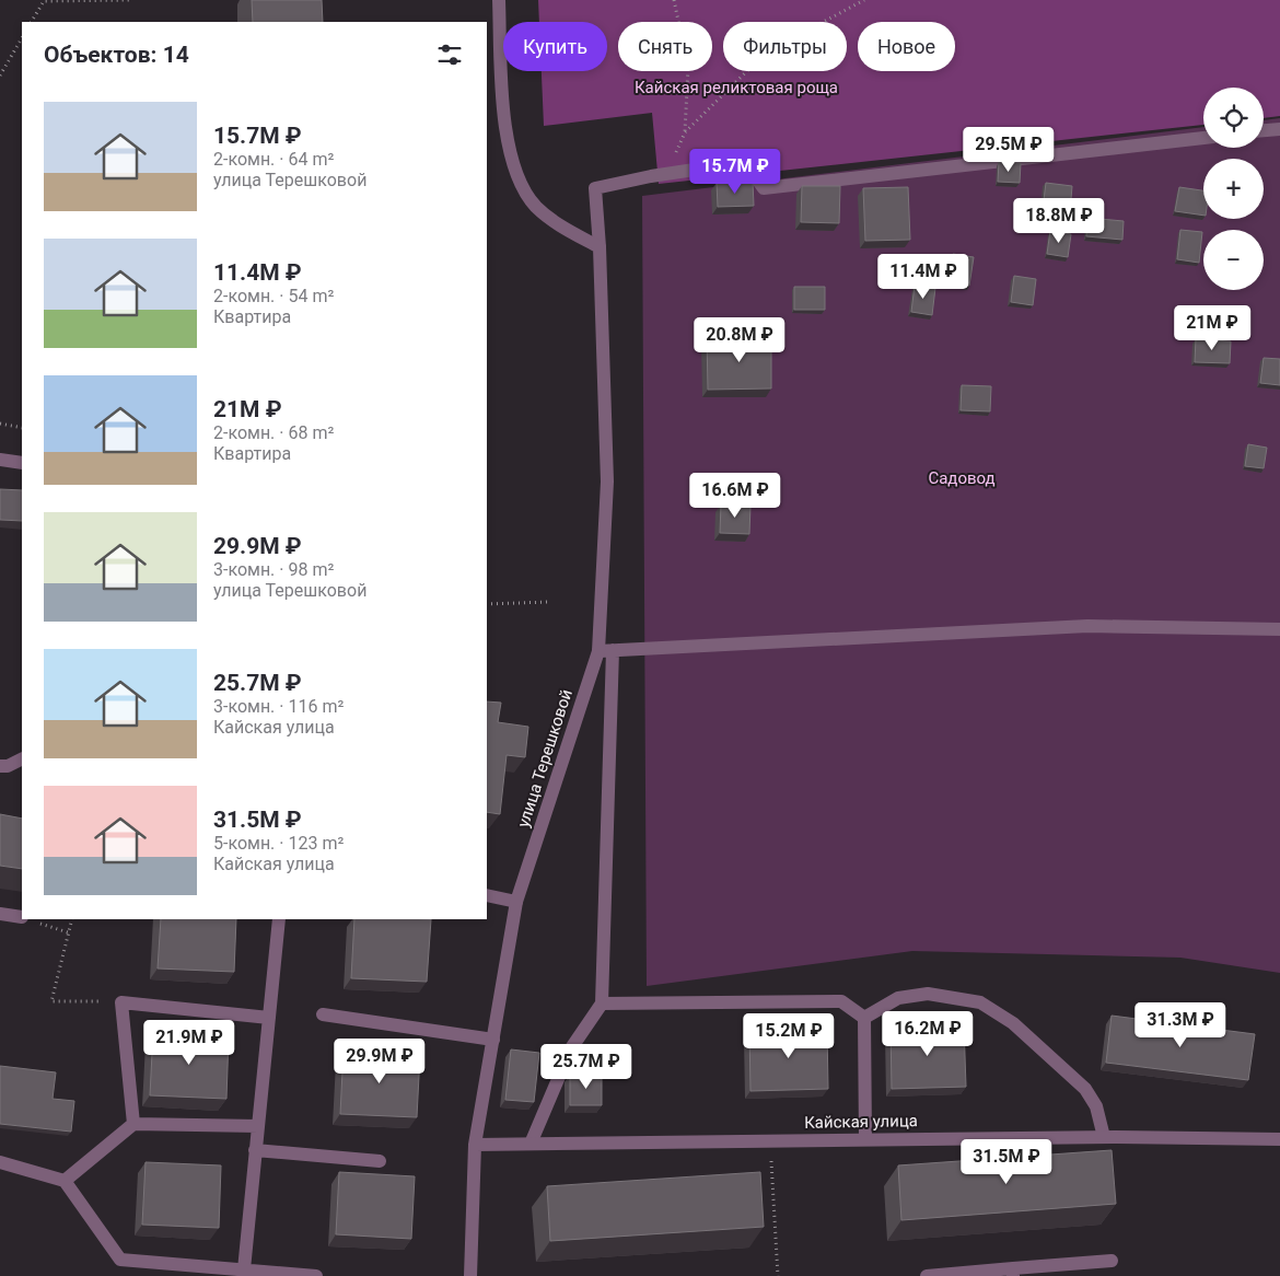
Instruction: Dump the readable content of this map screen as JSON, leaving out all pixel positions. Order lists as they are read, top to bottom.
{
  "streets": {
    "street": ["улица Терешковой", "Кайская улица"]
  },
  "crossings": [
    ["улица Терешковой", "Кайская улица"]
  ],
  "parks": ["Кайская реликтовая роща", "Садовод"],
  "page": {
    "chip": [
      "Купить",
      "Снять",
      "Фильтры",
      "Новое"
    ],
    "heading": "Объектов: 14",
    "map_buttons": ["+", "−"],
    "list": [
      {
        "name": "15.7M ₽",
        "note": "2-комн. · 64 m² · улица Терешковой"
      },
      {
        "name": "11.4M ₽",
        "note": "2-комн. · 54 m² · Квартира"
      },
      {
        "name": "21M ₽",
        "note": "2-комн. · 68 m² · Квартира"
      },
      {
        "name": "29.9M ₽",
        "note": "3-комн. · 98 m² · улица Терешковой"
      },
      {
        "name": "25.7M ₽",
        "note": "3-комн. · 116 m² · Кайская улица"
      },
      {
        "name": "31.5M ₽",
        "note": "5-комн. · 123 m² · Кайская улица"
      }
    ],
    "price": [
      "29.5M ₽",
      "15.7M ₽",
      "18.8M ₽",
      "11.4M ₽",
      "21M ₽",
      "20.8M ₽",
      "16.6M ₽",
      "31.3M ₽",
      "16.2M ₽",
      "15.2M ₽",
      "21.9M ₽",
      "29.9M ₽",
      "25.7M ₽",
      "31.5M ₽"
    ]
  }
}
